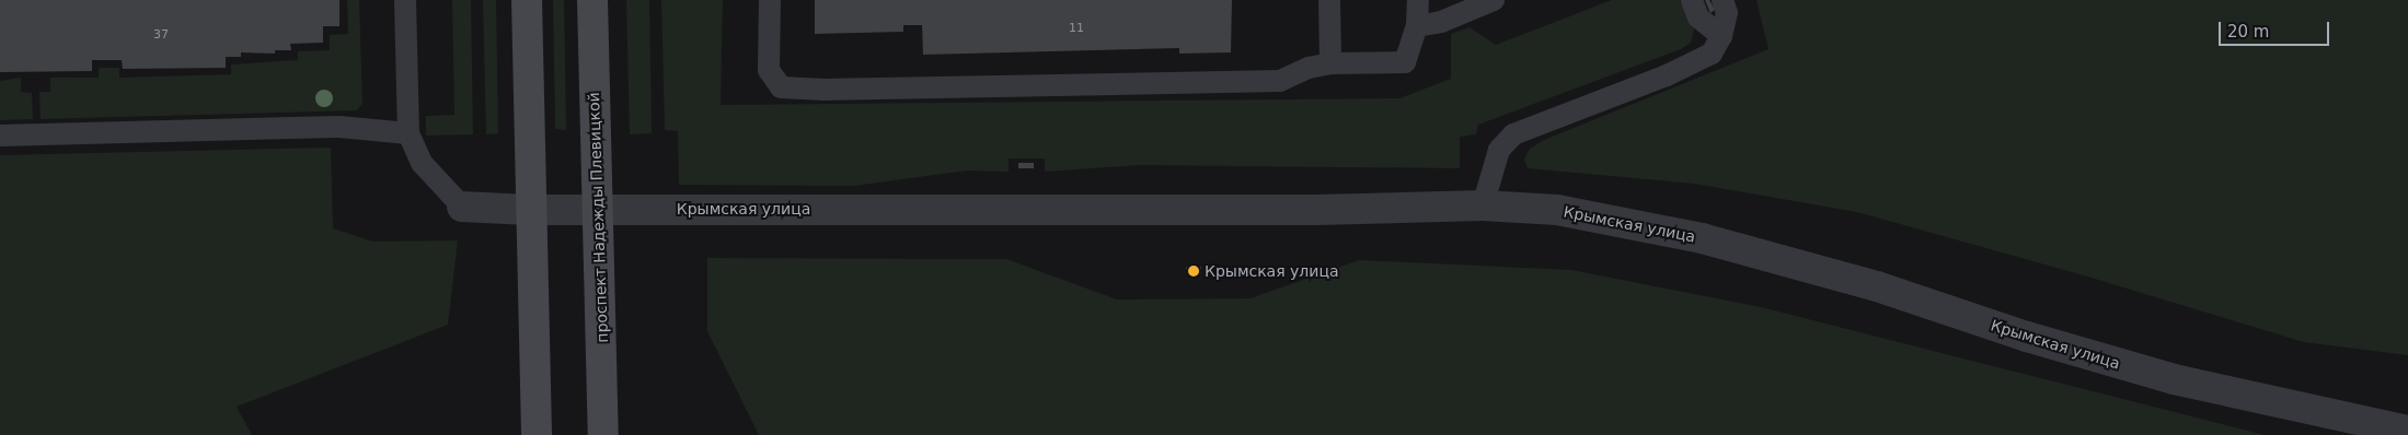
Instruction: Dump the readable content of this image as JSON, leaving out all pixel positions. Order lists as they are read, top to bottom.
{
  "streets": {
    "main road": ["проспект Надежды Плевицкой"],
    "street": ["Крымская улица"]
  },
  "crossings": [
    ["Крымская улица", "проспект Надежды Плевицкой"]
  ],
  "places": ["Крымская улица"],
  "house_numbers": ["11", "37"],
  "scale_bar": "20 m"
}
